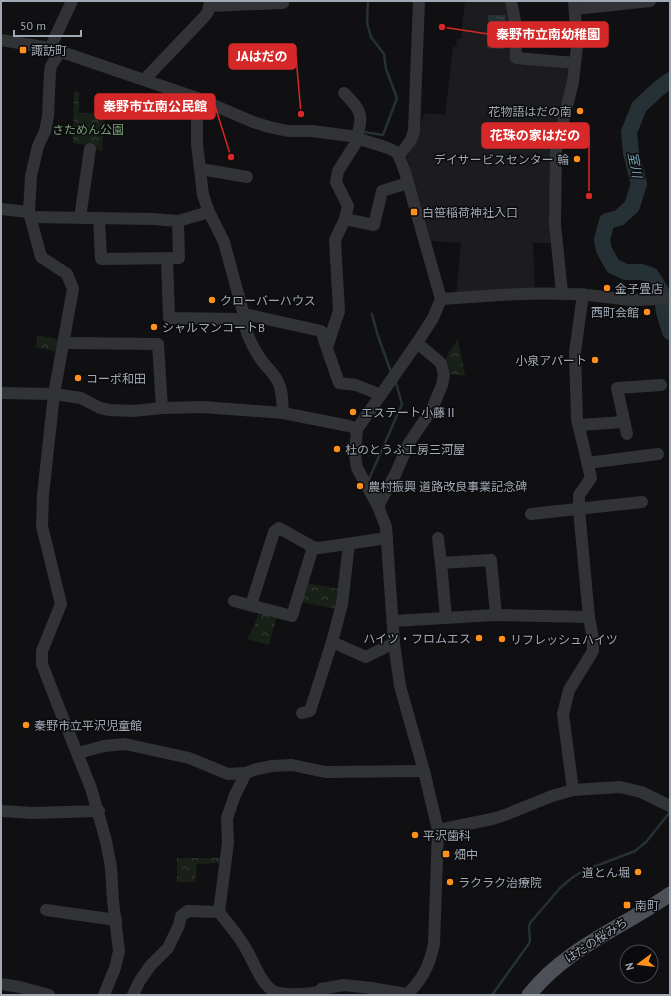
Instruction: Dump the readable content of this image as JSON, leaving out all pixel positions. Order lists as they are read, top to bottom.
{
  "streets": {
    "main road": ["はだの桜みち"]
  },
  "water": ["室川"],
  "parks": ["さためん公園"],
  "places": {
    "other": [
      "秦野市立南幼稚園",
      "花物語はだの南",
      "JAはだの",
      "秦野市立南公民館",
      "デイサービスセンター 輪",
      "花珠の家はだの",
      "金子畳店",
      "クローバーハウス",
      "西町会館",
      "シャルマンコートB",
      "小泉アパート",
      "コーポ和田",
      "エステート小藤Ⅱ",
      "杜のとうふ工房三河屋",
      "農村振興 道路改良事業記念碑",
      "ハイツ・フロムエス",
      "リフレッシュハイツ",
      "秦野市立平沢児童館",
      "平沢歯科",
      "道とん堀",
      "ラクラク治療院"
    ],
    "transit": [
      "諏訪町",
      "白笹稲荷神社入口",
      "畑中",
      "南町"
    ]
  },
  "scale_bar": "50 m",
  "north": "left"
}
